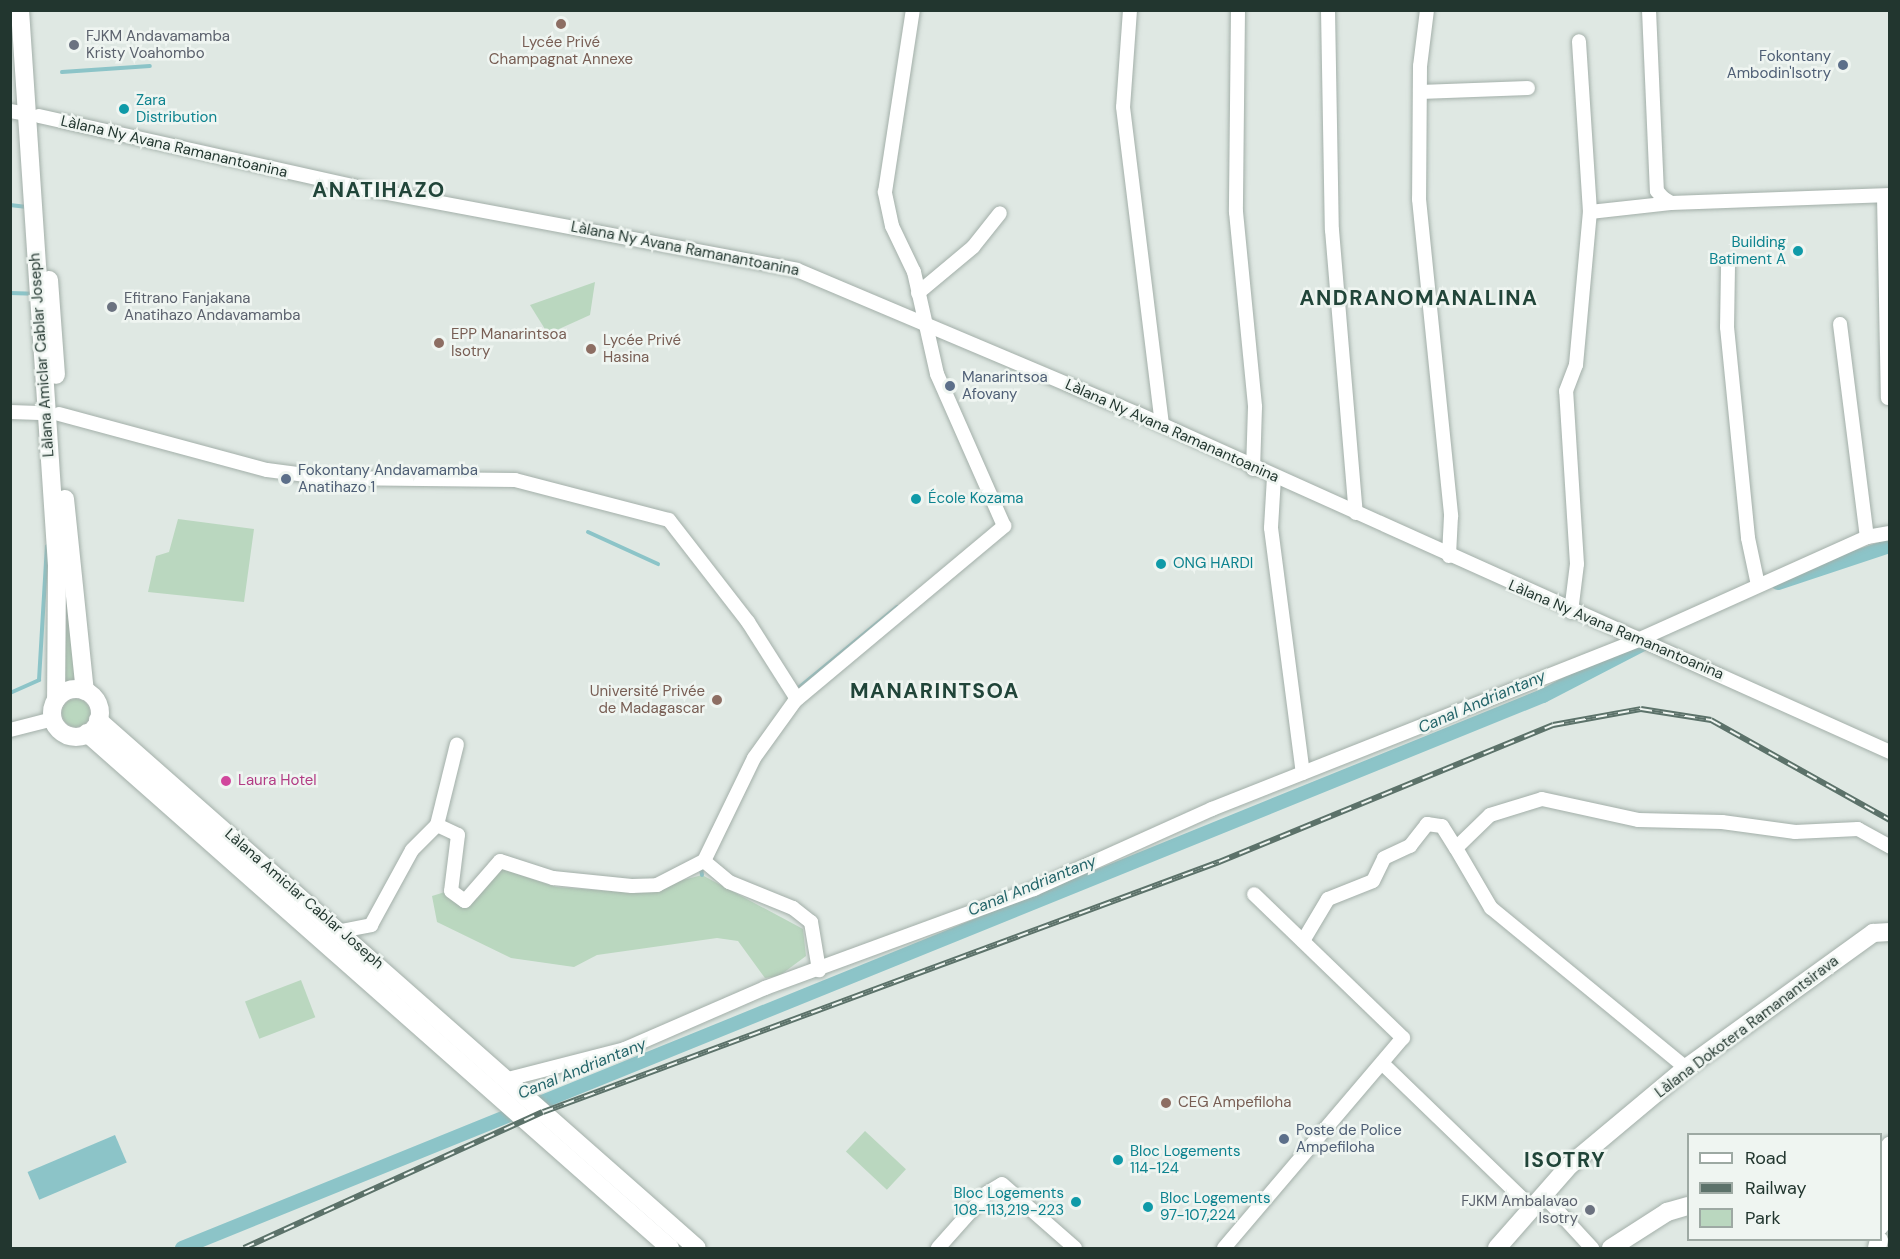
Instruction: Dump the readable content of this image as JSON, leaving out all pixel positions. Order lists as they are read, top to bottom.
{
  "streets": {
    "main road": ["Làlana Amiclar Cablar Joseph", "Làlana Dokotera Ramanantsirava"],
    "street": ["Làlana Ny Avana Ramanantoanina"]
  },
  "crossings": [
    ["Làlana Ny Avana Ramanantoanina", "Làlana Amiclar Cablar Joseph"]
  ],
  "districts": [
    "ANATIHAZO",
    "ANDRANOMANALINA",
    "MANARINTSOA",
    "ISOTRY"
  ],
  "water": ["Canal Andriantany"],
  "places": [
    "Lycée Privé Champagnat Annexe",
    "FJKM Andavamamba Kristy Voahombo",
    "Fokontany Ambodin'Isotry",
    "Zara Distribution",
    "Building Batiment A",
    "Efitrano Fanjakana Anatihazo Andavamamba",
    "EPP Manarintsoa Isotry",
    "Lycée Privé Hasina",
    "Manarintsoa Afovany",
    "Fokontany Andavamamba Anatihazo 1",
    "École Kozama",
    "ONG HARDI",
    "Université Privée de Madagascar",
    "Laura Hotel",
    "CEG Ampefiloha",
    "Poste de Police Ampefiloha",
    "Bloc Logements 114-124",
    "Bloc Logements 108-113,219-223",
    "Bloc Logements 97-107,224",
    "FJKM Ambalavao Isotry"
  ],
  "legend": ["Road", "Railway", "Park"]
}
